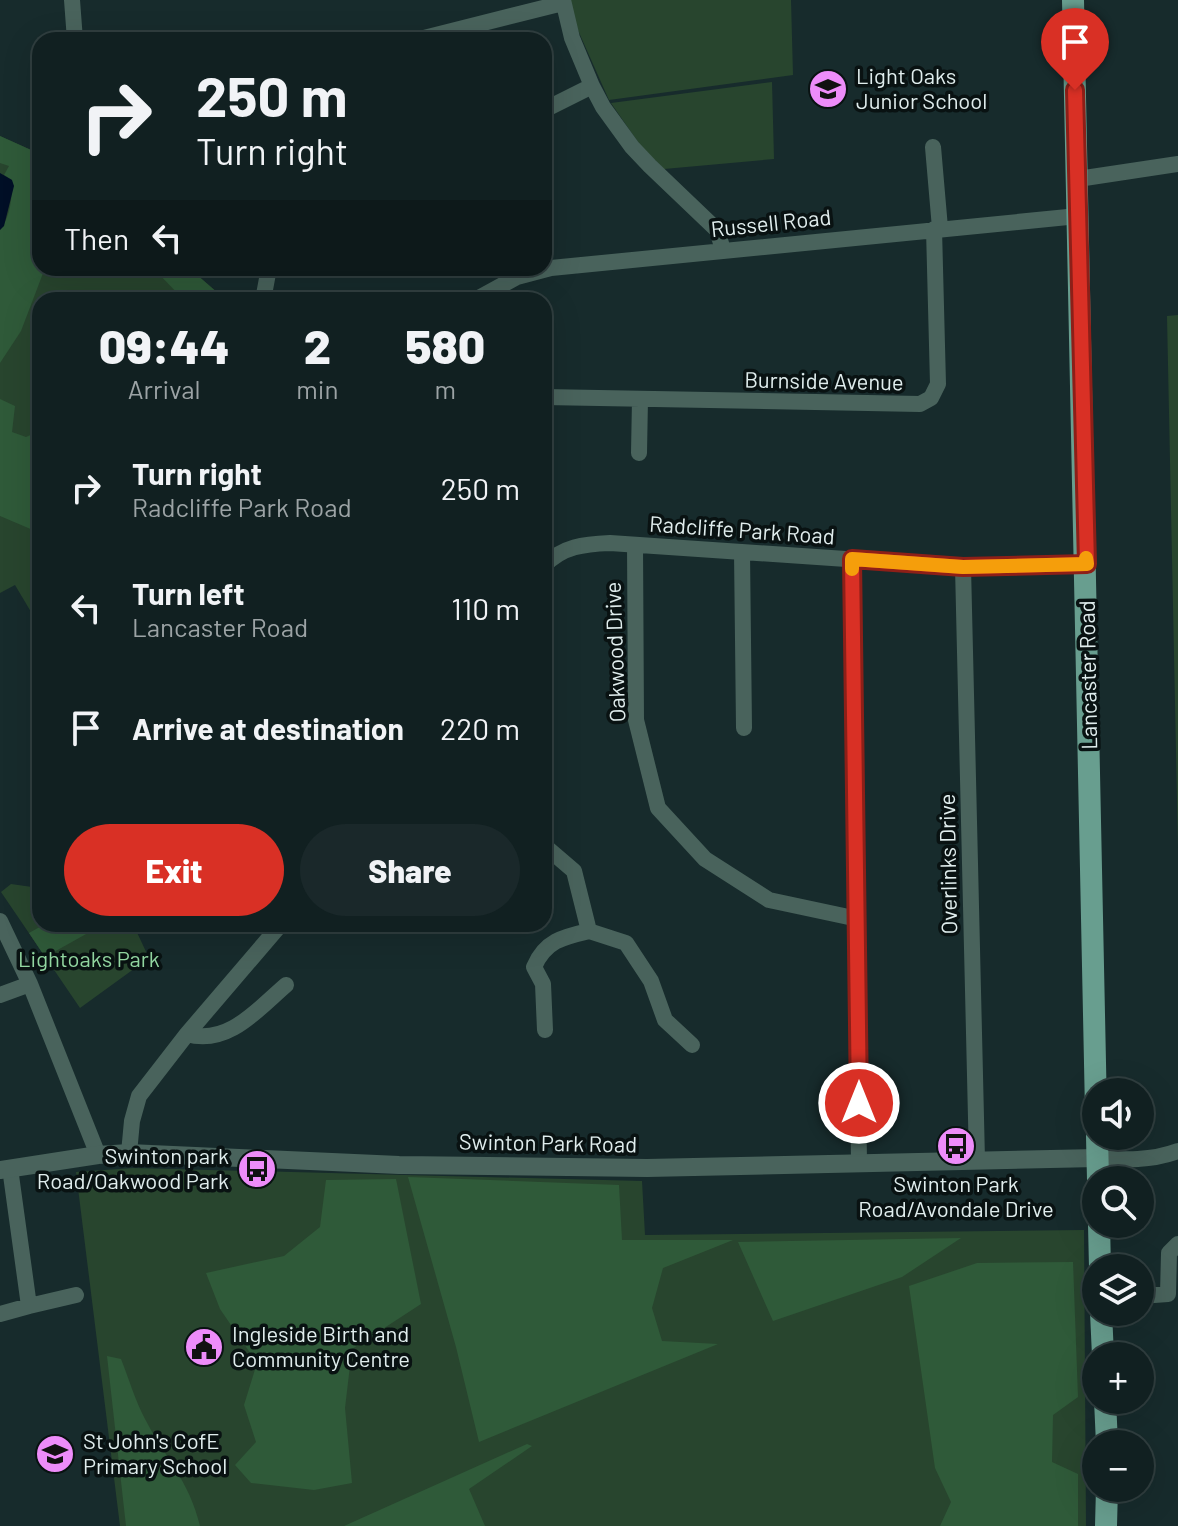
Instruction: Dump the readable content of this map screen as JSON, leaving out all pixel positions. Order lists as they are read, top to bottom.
{
  "streets": {
    "main road": ["Lancaster Road"],
    "street": [
      "Russell Road",
      "Burnside Avenue",
      "Radcliffe Park Road",
      "Oakwood Drive",
      "Overlinks Drive",
      "Swinton Park Road"
    ]
  },
  "crossings": [
    ["Russell Road", "Burnside Avenue"],
    ["Russell Road", "Lancaster Road"],
    ["Radcliffe Park Road", "Oakwood Drive"],
    ["Radcliffe Park Road", "Lancaster Road"],
    ["Radcliffe Park Road", "Overlinks Drive"],
    ["Overlinks Drive", "Swinton Park Road"]
  ],
  "parks": ["Lightoaks Park"],
  "places": {
    "school or university": ["Light Oaks Junior School", "St John's CofE Primary School"],
    "bus stop": ["Swinton Park Road/Avondale Drive", "Swinton park Road/Oakwood Park"],
    "public building": ["Ingleside Birth and Community Centre"]
  },
  "page": {
    "turn": ["250 m", "Turn right"],
    "then": "Then",
    "eta": [
      "09:44",
      "Arrival",
      "2",
      "min",
      "580",
      "m"
    ],
    "list": [
      {
        "name": "Turn right",
        "note": "Radcliffe Park Road",
        "value": "250 m"
      },
      {
        "name": "Turn left",
        "note": "Lancaster Road",
        "value": "110 m"
      },
      {
        "name": "Arrive at destination",
        "value": "220 m"
      }
    ],
    "buttons": ["Exit", "Share"],
    "map_buttons": ["+", "−"]
  }
}
